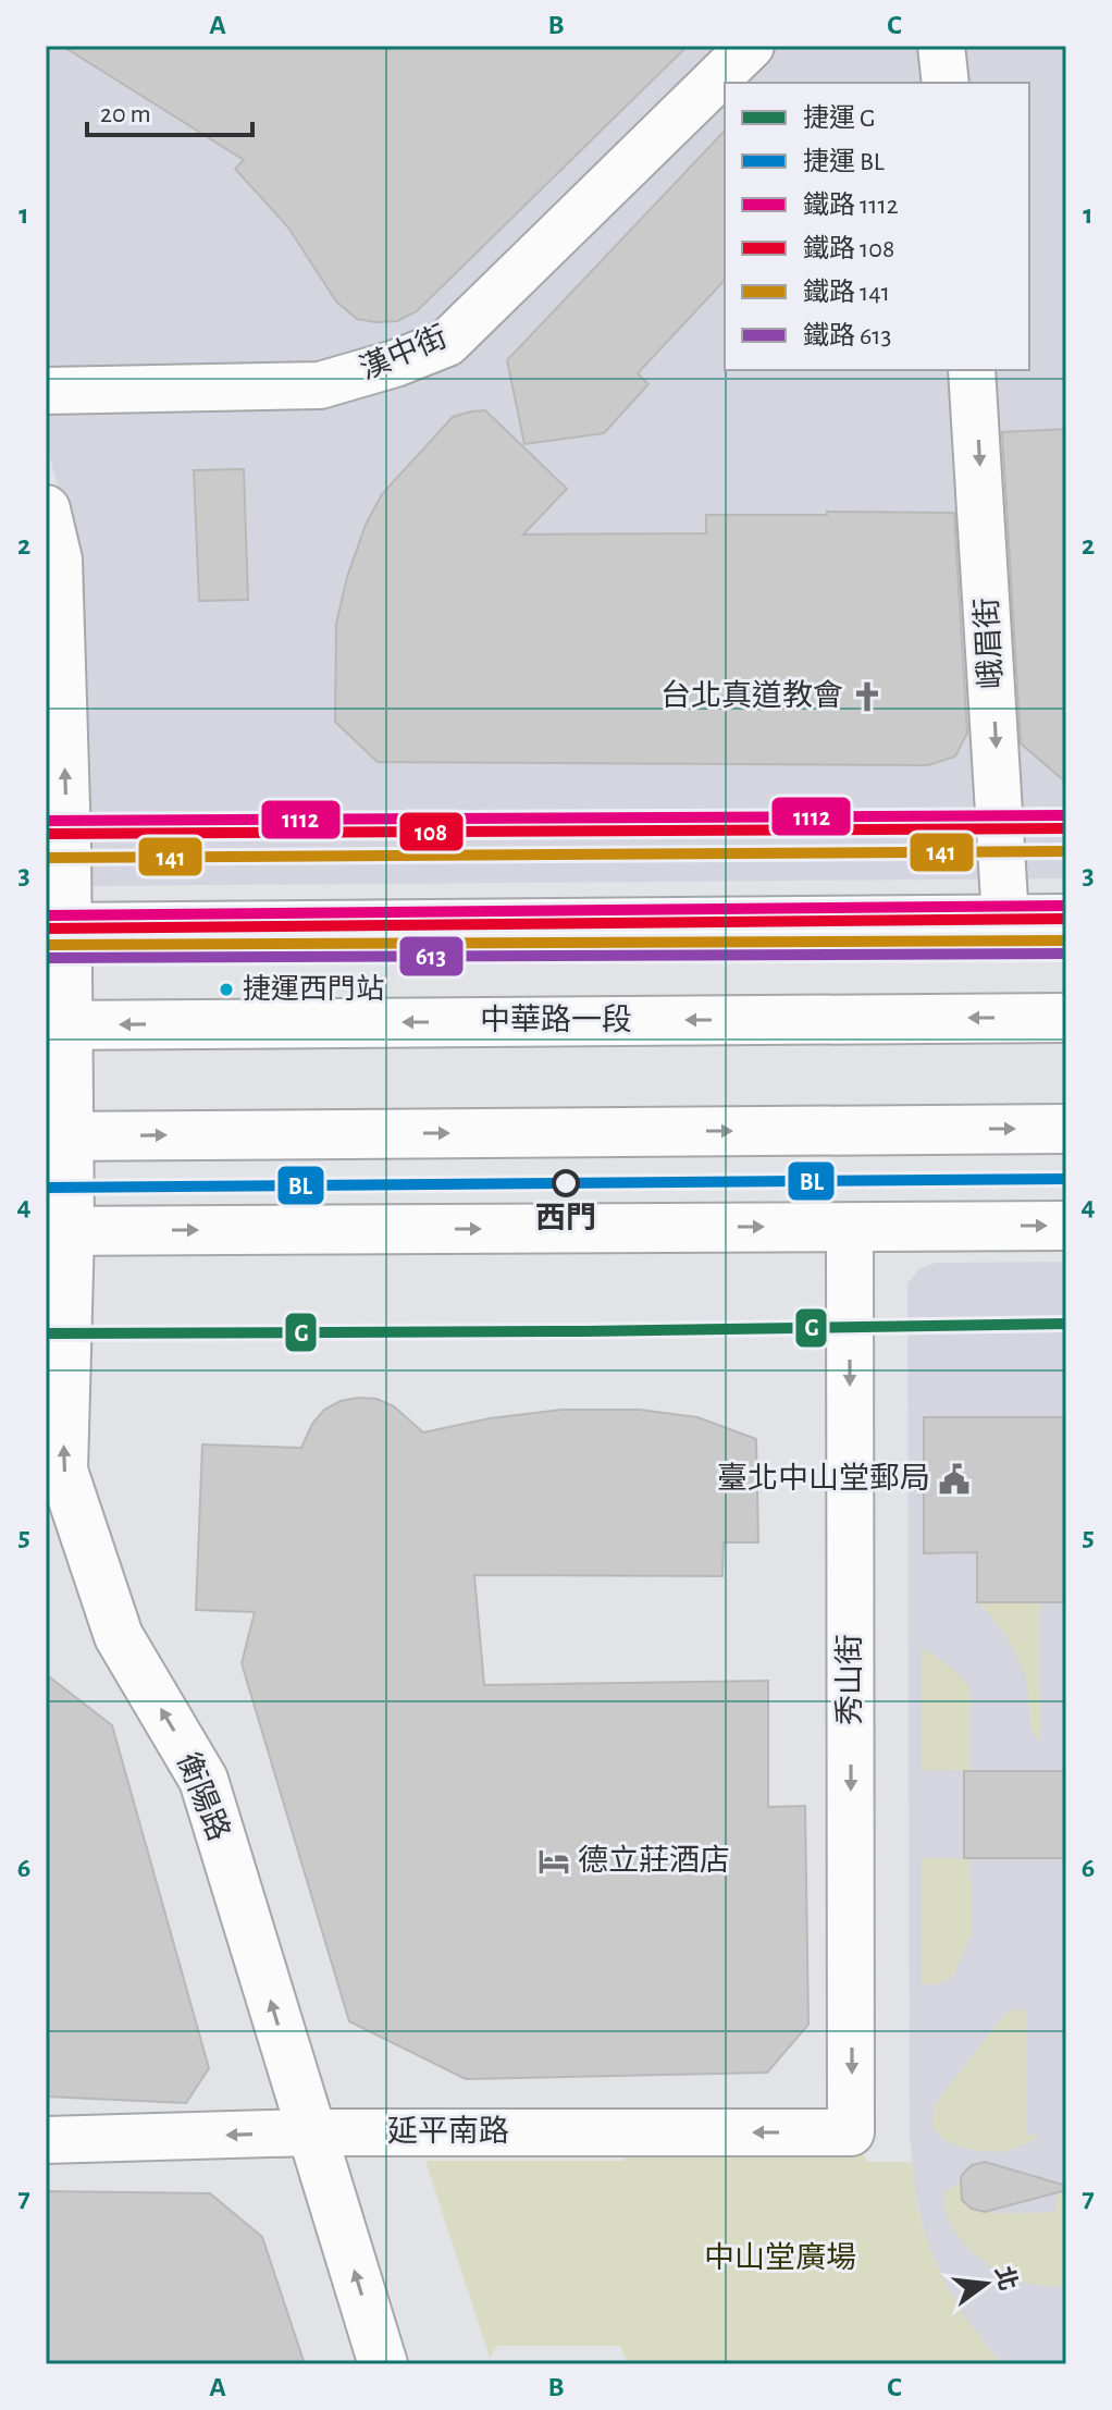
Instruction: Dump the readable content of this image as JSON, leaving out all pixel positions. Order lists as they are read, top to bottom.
{
  "streets": {
    "main road": ["中華路一段", "衡陽路"],
    "street": [
      "漢中街",
      "峨眉街",
      "秀山街",
      "延平南路"
    ]
  },
  "crossings": [
    ["中華路一段", "衡陽路"],
    ["秀山街", "延平南路"],
    ["衡陽路", "延平南路"]
  ],
  "one_way": [
    "峨眉街",
    "秀山街",
    "衡陽路",
    "延平南路"
  ],
  "parks": ["中山堂廣場"],
  "places": {
    "church": ["台北真道教會"],
    "other": ["捷運西門站", "西門"],
    "public building": ["臺北中山堂郵局"],
    "hotel": ["德立莊酒店"]
  },
  "lines": [
    "rail line 1112",
    "rail line 108",
    "rail line 141",
    "rail line 613",
    "metro line BL",
    "metro line G"
  ],
  "legend": [
    "捷運 G",
    "捷運 BL",
    "鐵路 1112",
    "鐵路 108",
    "鐵路 141",
    "鐵路 613"
  ],
  "scale_bar": "20 m",
  "north": "right",
  "grid": {
    "columns": ["A", "B", "C"],
    "rows": [
      "1",
      "2",
      "3",
      "4",
      "5",
      "6",
      "7"
    ]
  }
}
